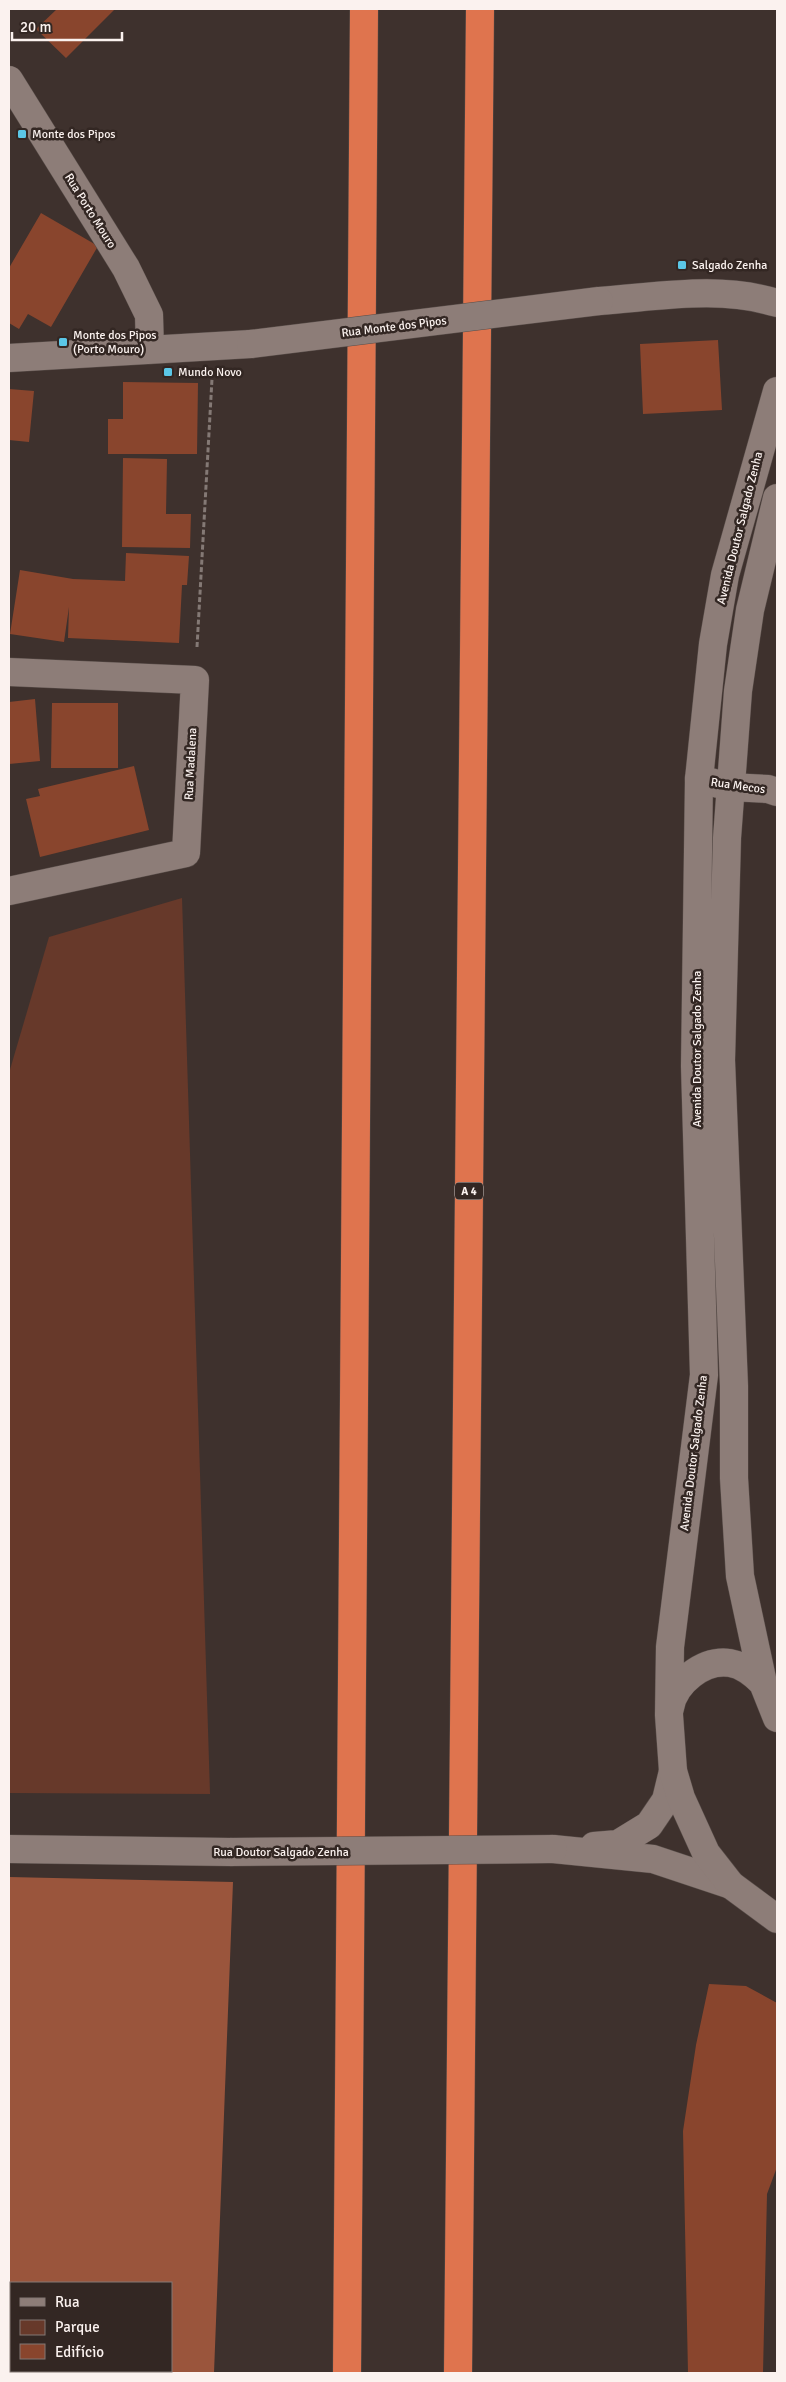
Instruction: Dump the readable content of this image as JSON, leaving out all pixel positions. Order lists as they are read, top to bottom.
{
  "streets": {
    "highway": ["A 4"],
    "main road": [
      "Rua Porto Mouro",
      "Rua Monte dos Pipos",
      "Avenida Doutor Salgado Zenha",
      "Rua Madalena",
      "Rua Mecos",
      "Rua Doutor Salgado Zenha"
    ]
  },
  "crossings": [
    ["Rua Porto Mouro", "Rua Monte dos Pipos"],
    ["Avenida Doutor Salgado Zenha", "Rua Mecos"],
    ["Avenida Doutor Salgado Zenha", "Rua Doutor Salgado Zenha"]
  ],
  "places": {
    "transit": [
      "Monte dos Pipos",
      "Salgado Zenha",
      "Monte dos Pipos (Porto Mouro)",
      "Mundo Novo"
    ]
  },
  "legend": ["Rua", "Parque", "Edifício"],
  "scale_bar": "20 m"
}
